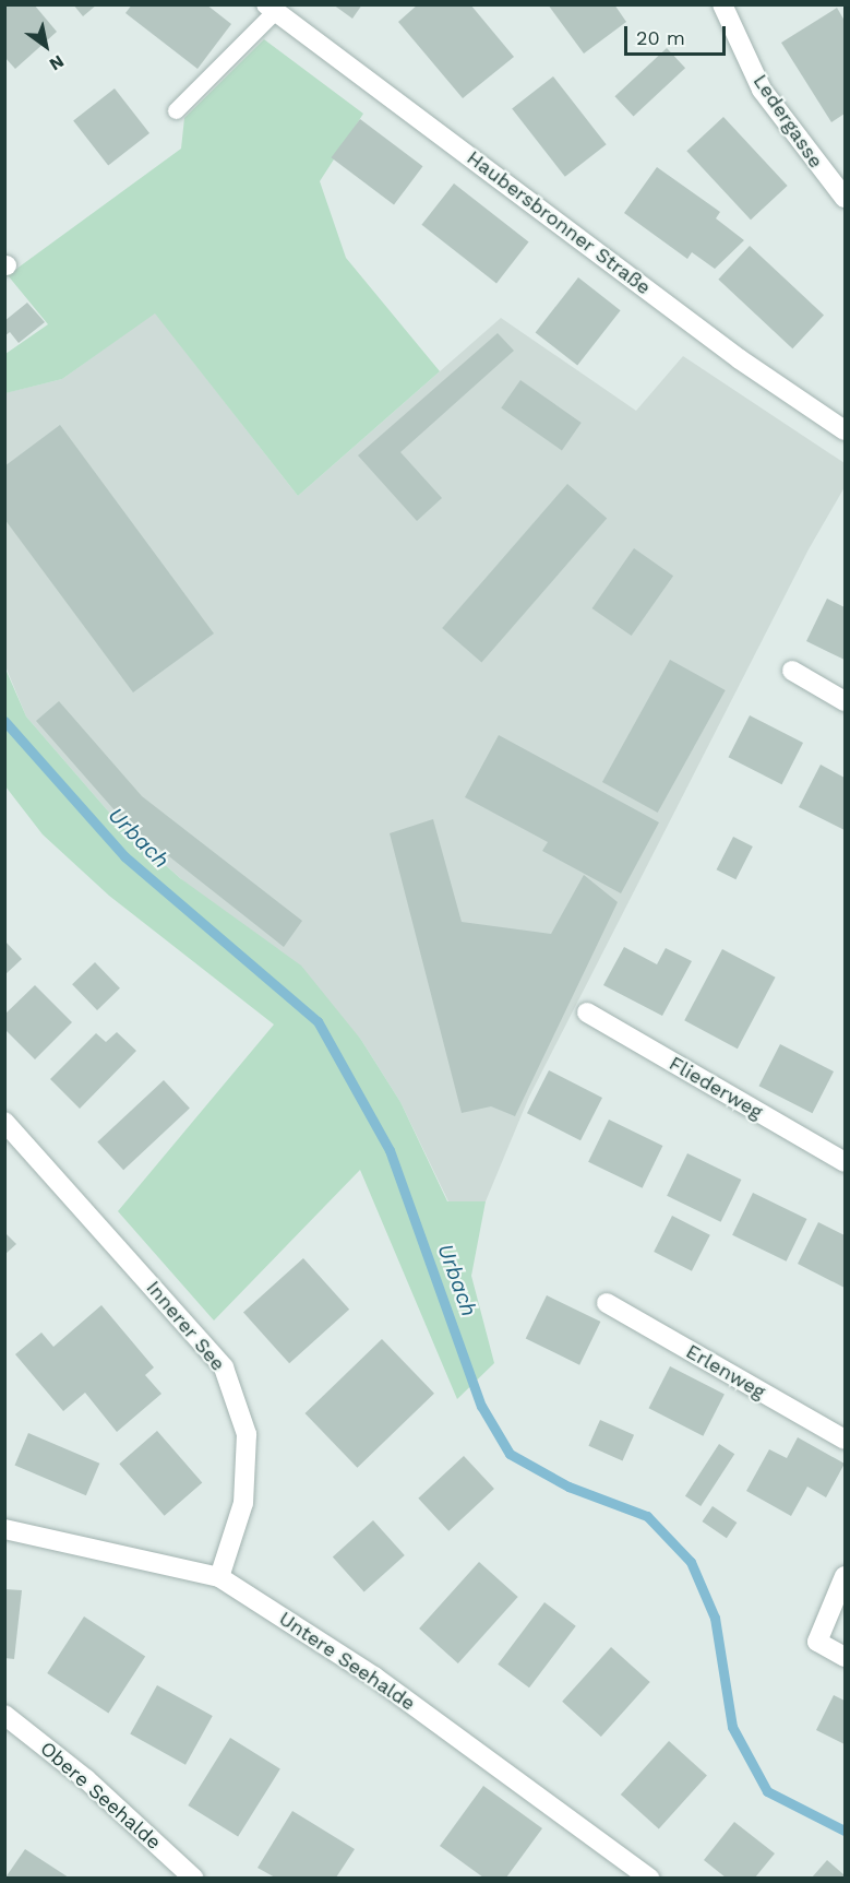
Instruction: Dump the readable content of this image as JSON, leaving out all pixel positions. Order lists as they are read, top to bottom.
{
  "streets": {
    "street": [
      "Ledergasse",
      "Haubersbronner Straße",
      "Fliederweg",
      "Innerer See",
      "Erlenweg",
      "Untere Seehalde",
      "Obere Seehalde"
    ]
  },
  "crossings": [
    ["Innerer See", "Untere Seehalde"]
  ],
  "water": ["Urbach"],
  "scale_bar": "20 m",
  "north": "bottom right"
}
